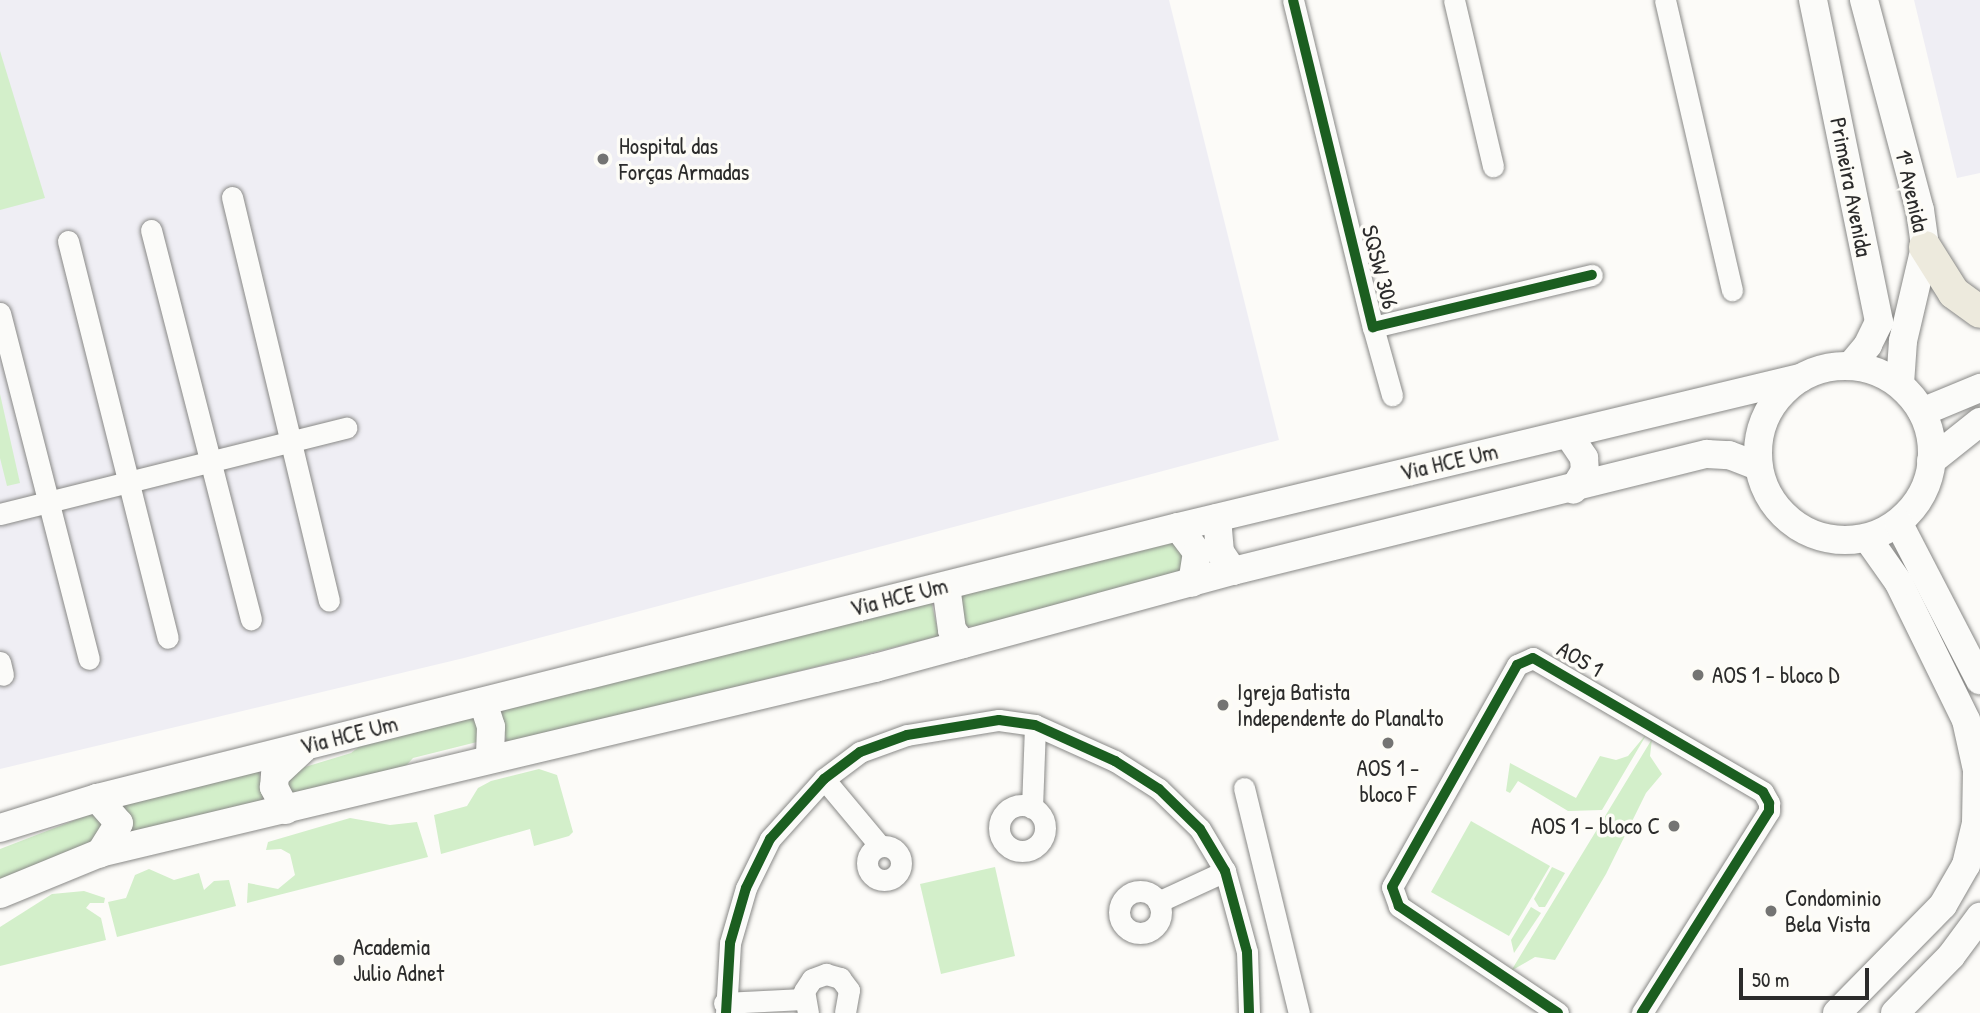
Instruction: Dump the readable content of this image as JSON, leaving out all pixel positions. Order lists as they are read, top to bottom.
{
  "streets": {
    "main road": ["Primeira Avenida", "1ª Avenida", "Via HCE Um"],
    "street": ["SQSW 306", "AOS 1"]
  },
  "crossings": [
    ["Primeira Avenida", "1ª Avenida"],
    ["Primeira Avenida", "Via HCE Um"],
    ["1ª Avenida", "Via HCE Um"]
  ],
  "places": [
    "Hospital das Forças Armadas",
    "AOS 1 - bloco D",
    "Igreja Batista Independente do Planalto",
    "AOS 1 - bloco F",
    "AOS 1 - bloco C",
    "Condominio Bela Vista",
    "Academia Julio Adnet"
  ],
  "scale_bar": "50 m"
}
